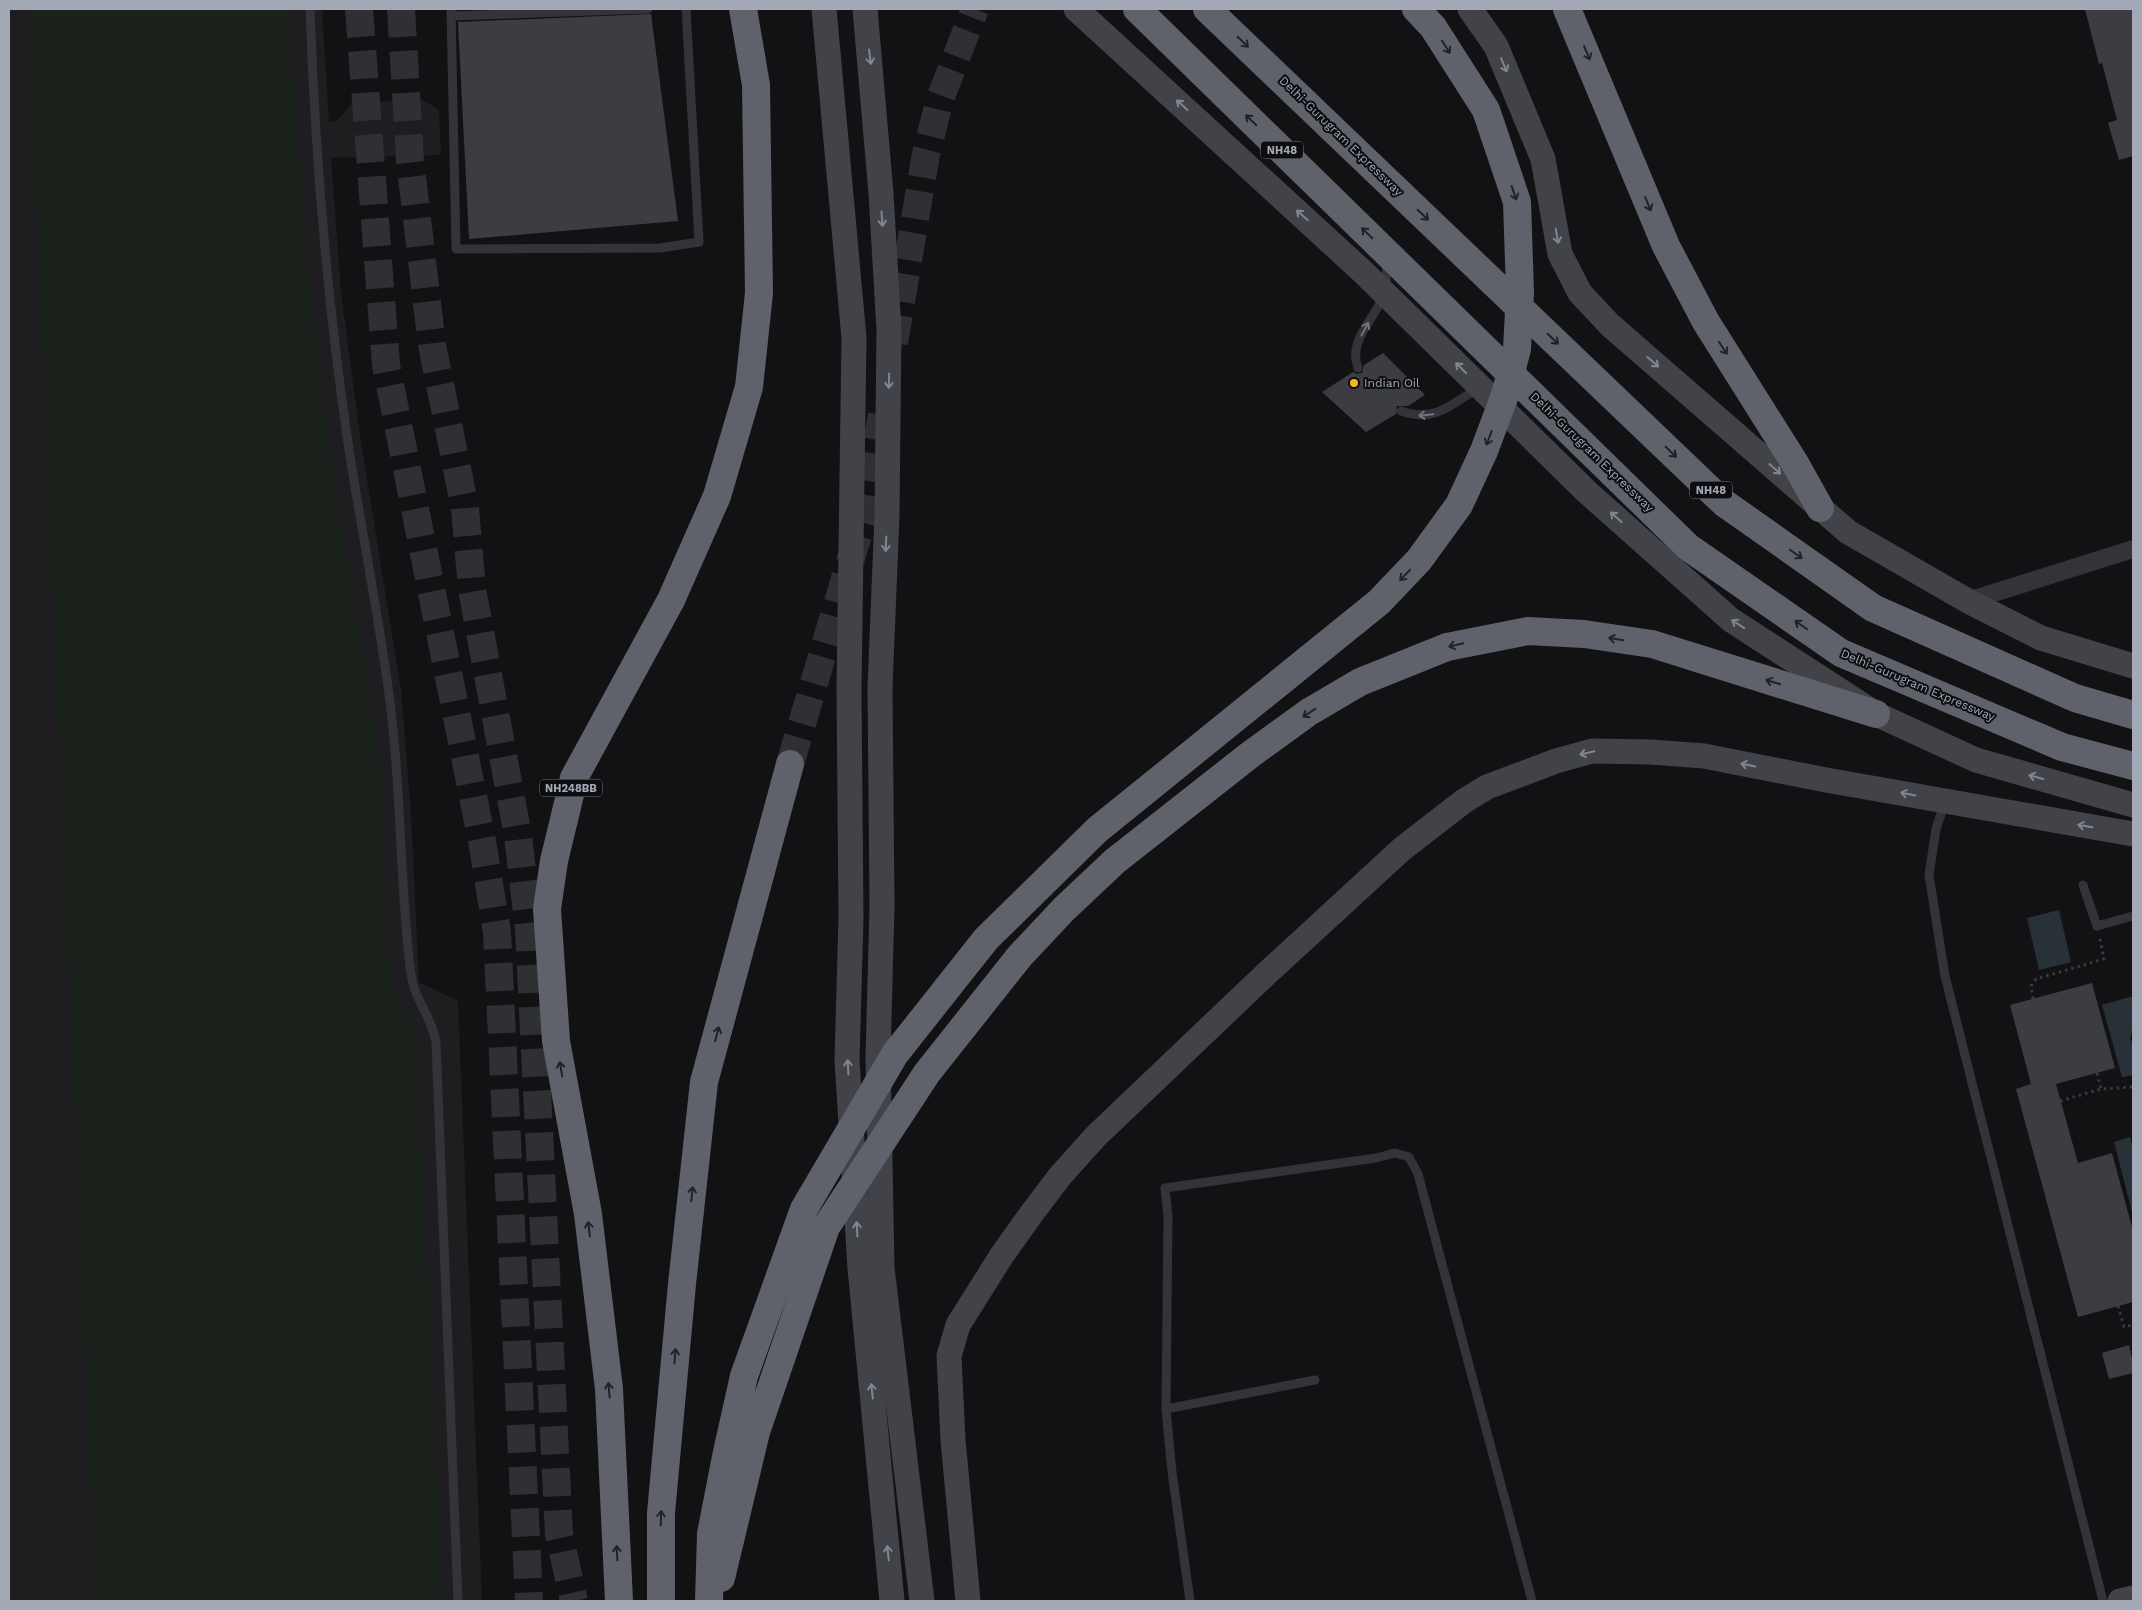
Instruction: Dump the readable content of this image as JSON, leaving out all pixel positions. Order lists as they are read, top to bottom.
{
  "streets": {
    "highway": ["Delhi-Gurugram Expressway", "NH48", "NH248BB"]
  },
  "places": ["Indian Oil"]
}
